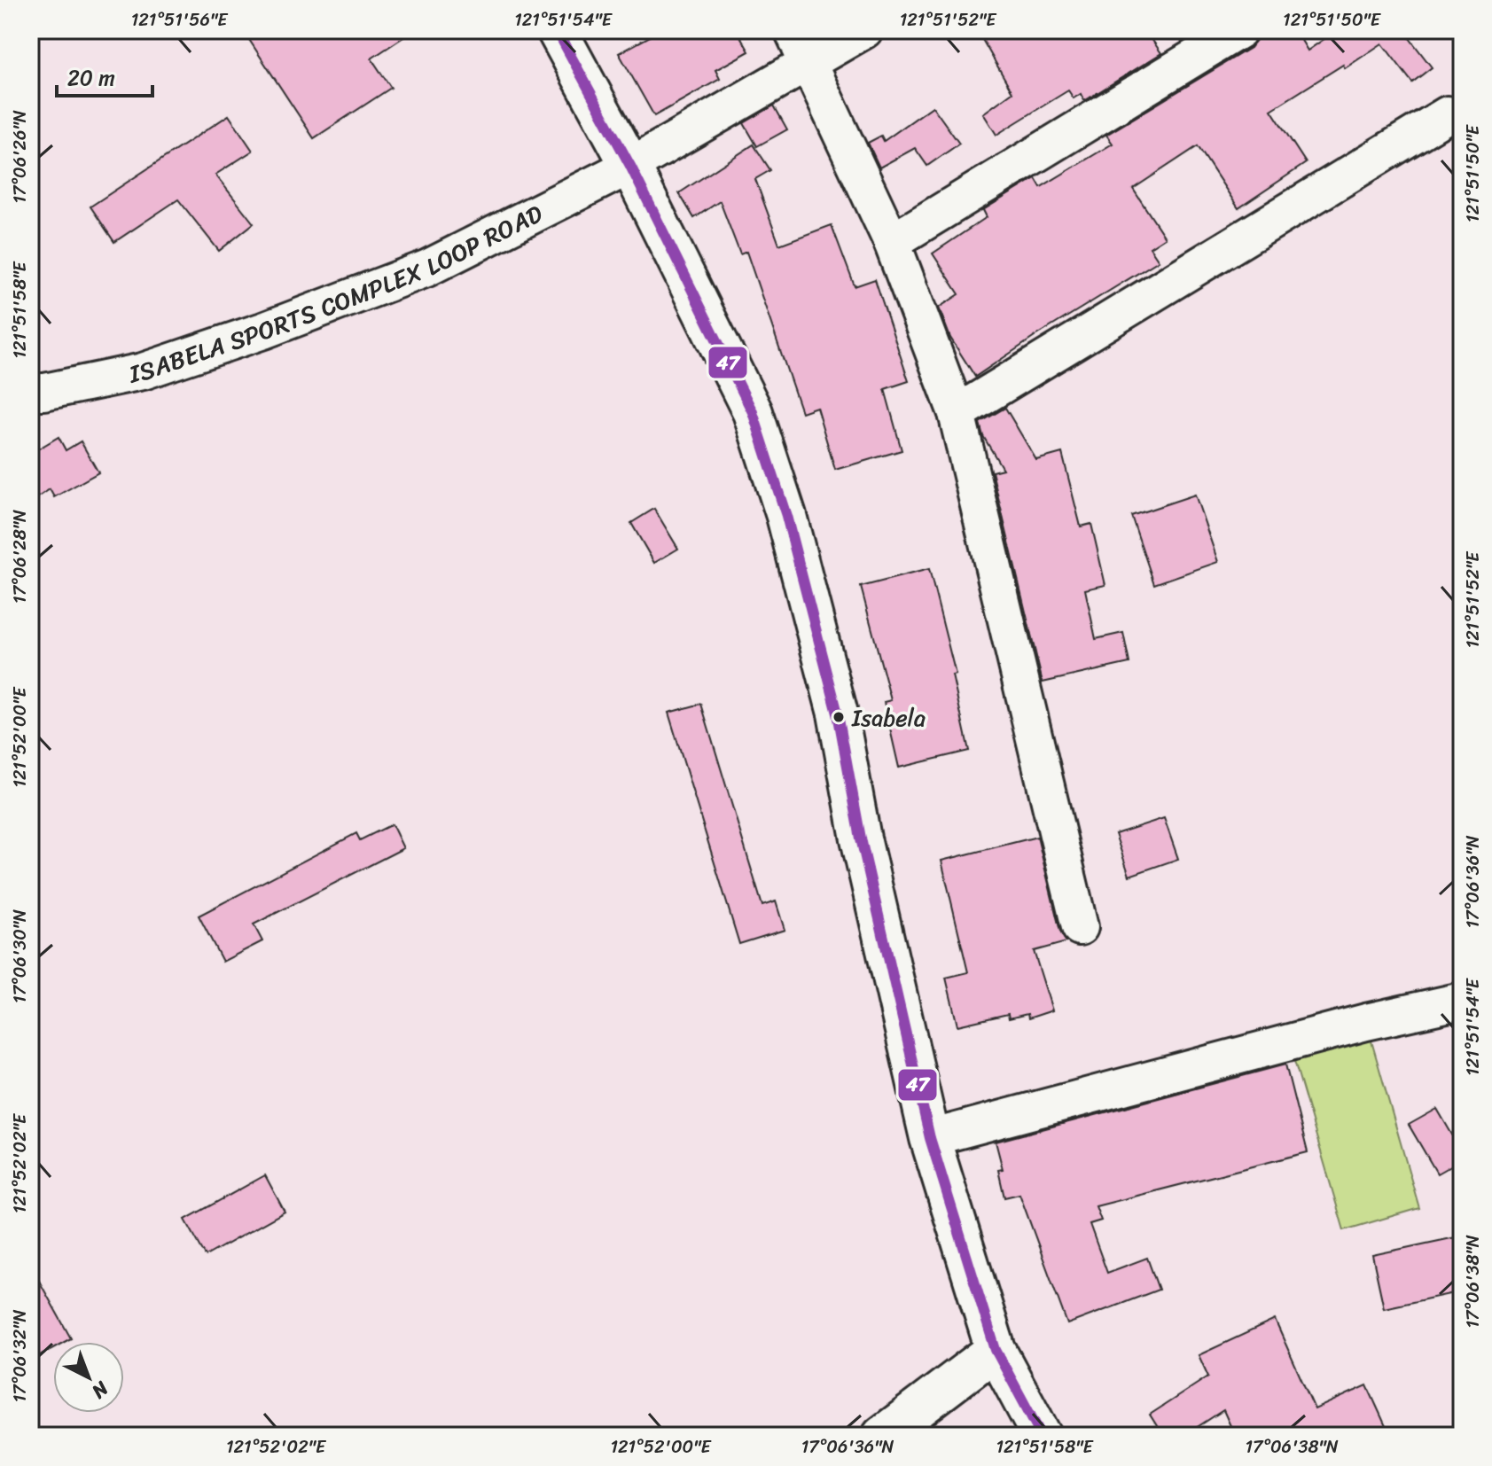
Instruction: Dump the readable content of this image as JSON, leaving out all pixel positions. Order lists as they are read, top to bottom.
{
  "streets": {
    "street": ["ISABELA SPORTS COMPLEX LOOP ROAD"]
  },
  "places": ["Isabela"],
  "lines": ["transit line 47"],
  "scale_bar": "20 m",
  "north": "bottom right",
  "coordinates": [
    "121°51'56\"E",
    "121°51'54\"E",
    "121°51'52\"E",
    "121°51'50\"E",
    "17°06'26\"N",
    "121°51'58\"E",
    "17°06'28\"N",
    "121°52'00\"E",
    "17°06'36\"N",
    "17°06'30\"N",
    "121°52'02\"E",
    "17°06'38\"N",
    "17°06'32\"N"
  ]
}
